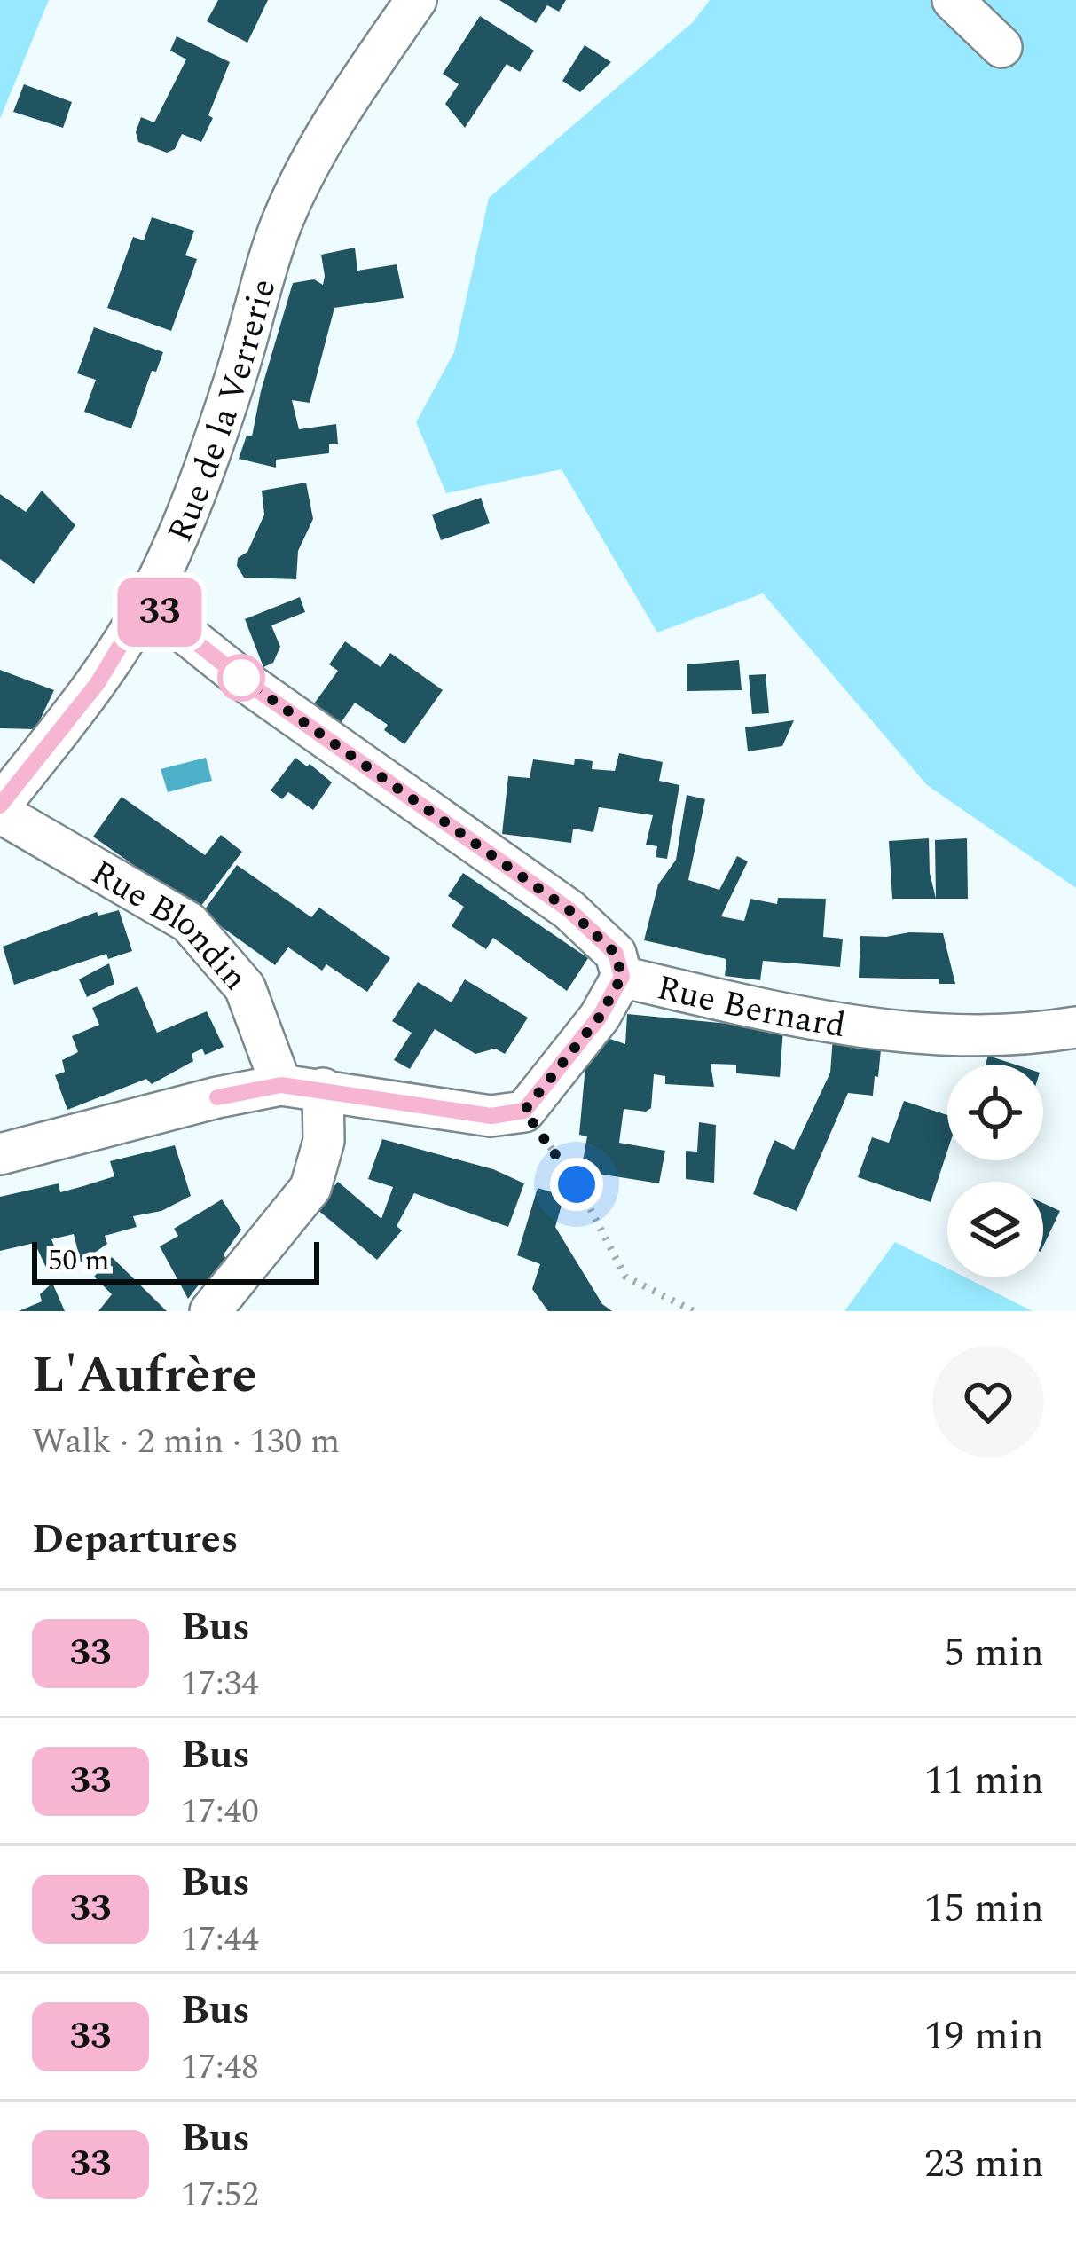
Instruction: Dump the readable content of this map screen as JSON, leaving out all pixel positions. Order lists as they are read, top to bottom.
{
  "streets": {
    "street": ["Rue de la Verrerie", "Rue Blondin", "Rue Bernard"]
  },
  "crossings": [
    ["Rue de la Verrerie", "Rue Blondin"]
  ],
  "lines": ["bus line 33"],
  "scale_bar": "50 m",
  "page": {
    "on_map": "33",
    "scale": "50 m",
    "heading": [
      ["L'Aufrère", "Walk · 2 min · 130 m"],
      "Departures"
    ],
    "list": [
      {
        "mark": "33",
        "name": "Bus",
        "note": "17:34",
        "value": "5 min"
      },
      {
        "mark": "33",
        "name": "Bus",
        "note": "17:40",
        "value": "11 min"
      },
      {
        "mark": "33",
        "name": "Bus",
        "note": "17:44",
        "value": "15 min"
      },
      {
        "mark": "33",
        "name": "Bus",
        "note": "17:48",
        "value": "19 min"
      },
      {
        "mark": "33",
        "name": "Bus",
        "note": "17:52",
        "value": "23 min"
      }
    ]
  }
}
